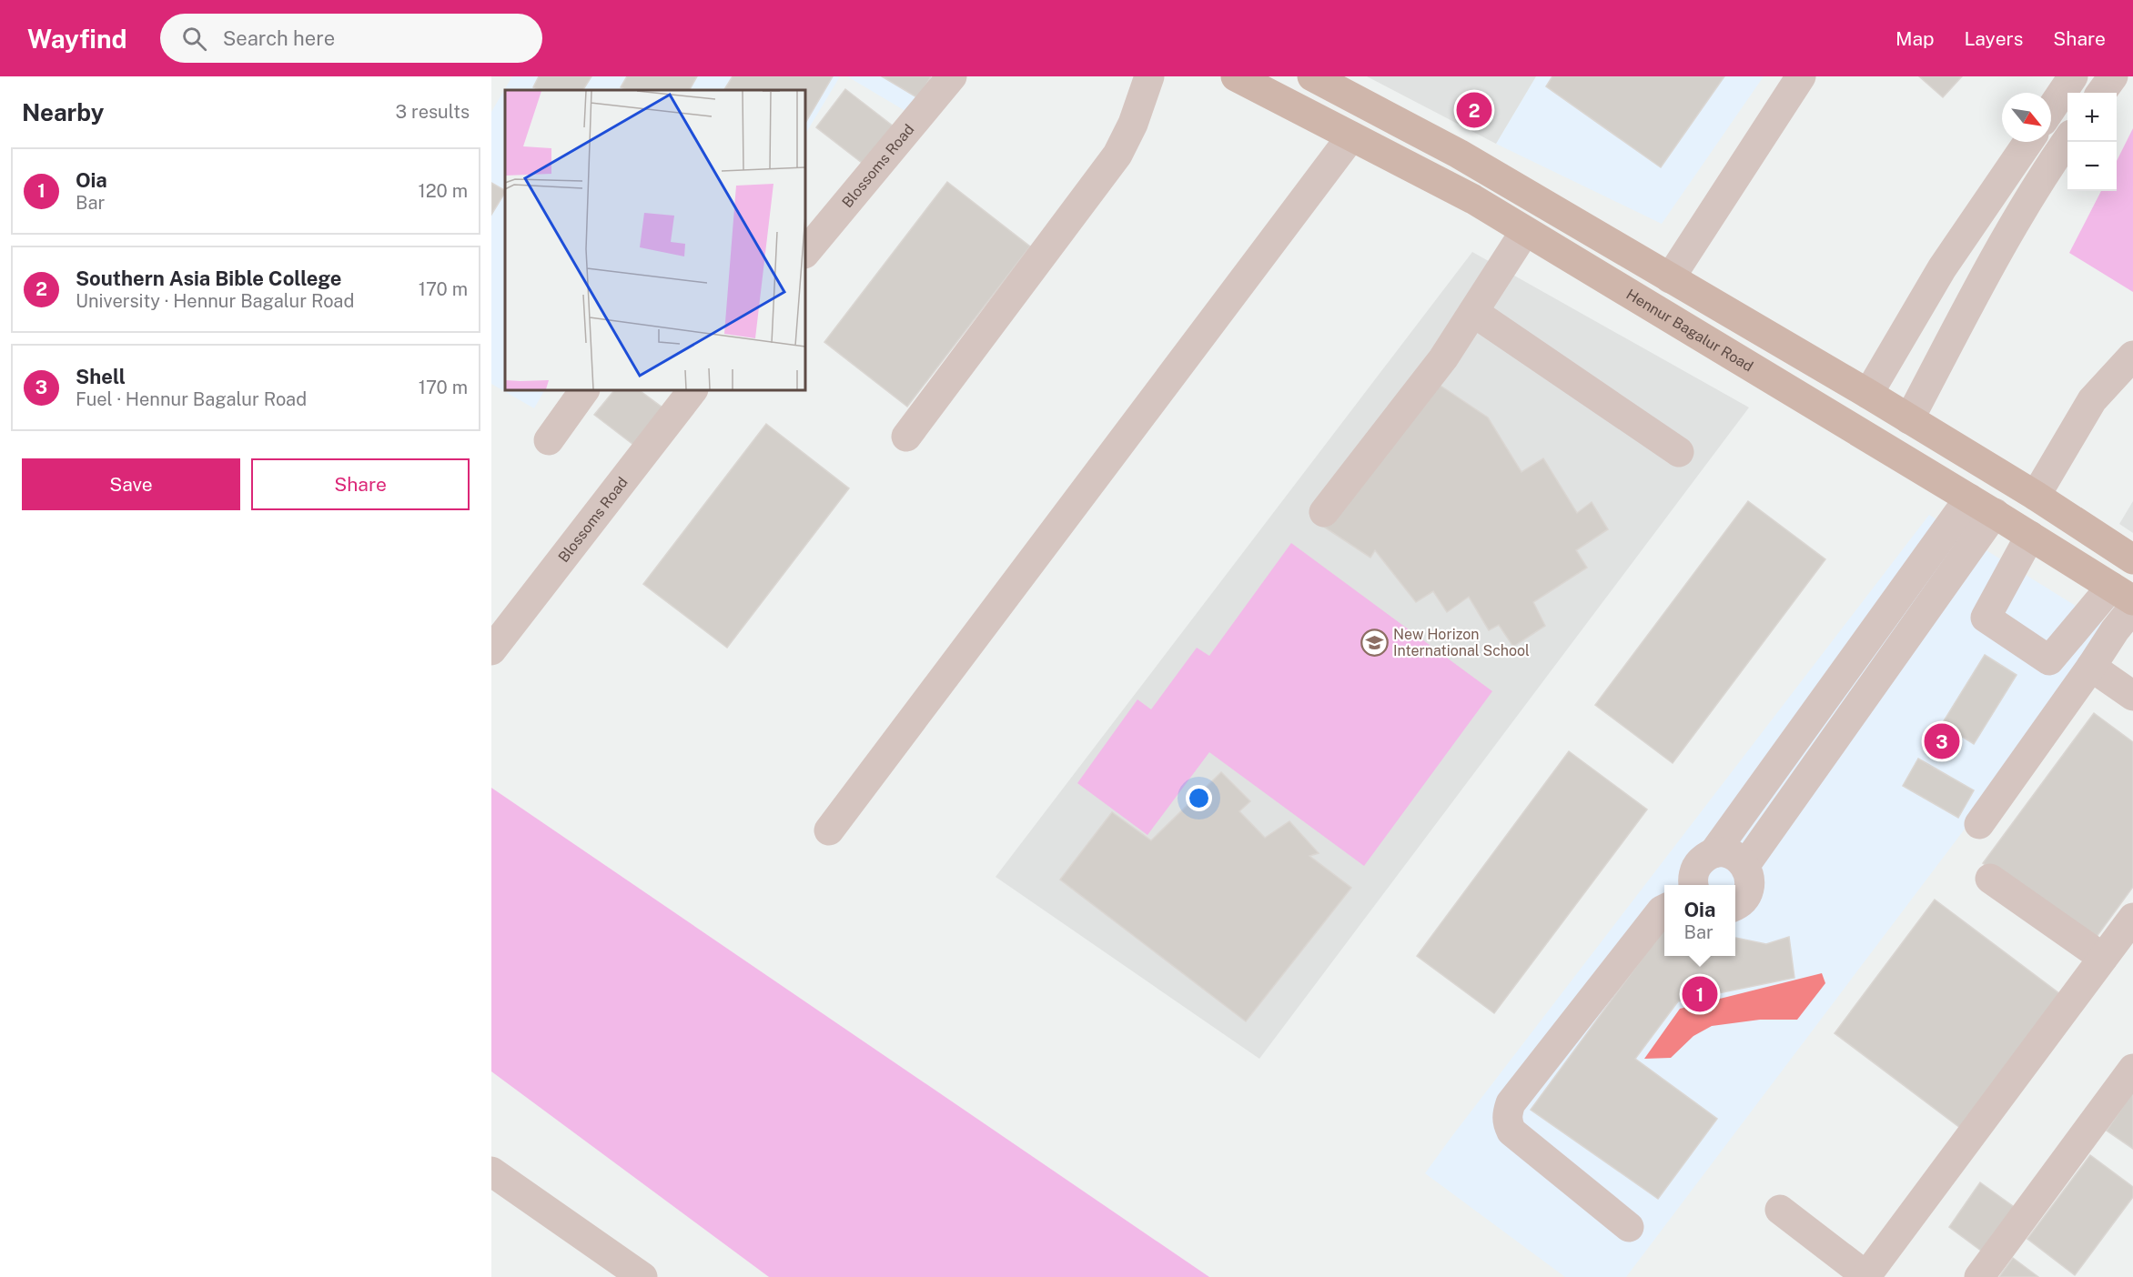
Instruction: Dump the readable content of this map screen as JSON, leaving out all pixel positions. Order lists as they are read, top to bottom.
{
  "streets": {
    "main road": ["Hennur Bagalur Road"],
    "street": ["Blossoms Road"]
  },
  "places": {
    "school or university": ["New Horizon International School"]
  },
  "north": "bottom right",
  "page": {
    "header": "Wayfind",
    "search": "Search here",
    "nav": ["Map", "Layers", "Share"],
    "heading": ["Nearby", "3 results"],
    "pins": ["2", "3", "1"],
    "map_buttons": ["+", "−"],
    "list": [
      {
        "mark": "1",
        "name": "Oia",
        "note": "Bar",
        "value": "120 m"
      },
      {
        "mark": "2",
        "name": "Southern Asia Bible College",
        "note": "University · Hennur Bagalur Road",
        "value": "170 m"
      },
      {
        "mark": "3",
        "name": "Shell",
        "note": "Fuel · Hennur Bagalur Road",
        "value": "170 m"
      }
    ],
    "buttons": ["Save", "Share"],
    "popup": ["Oia", "Bar"]
  }
}
